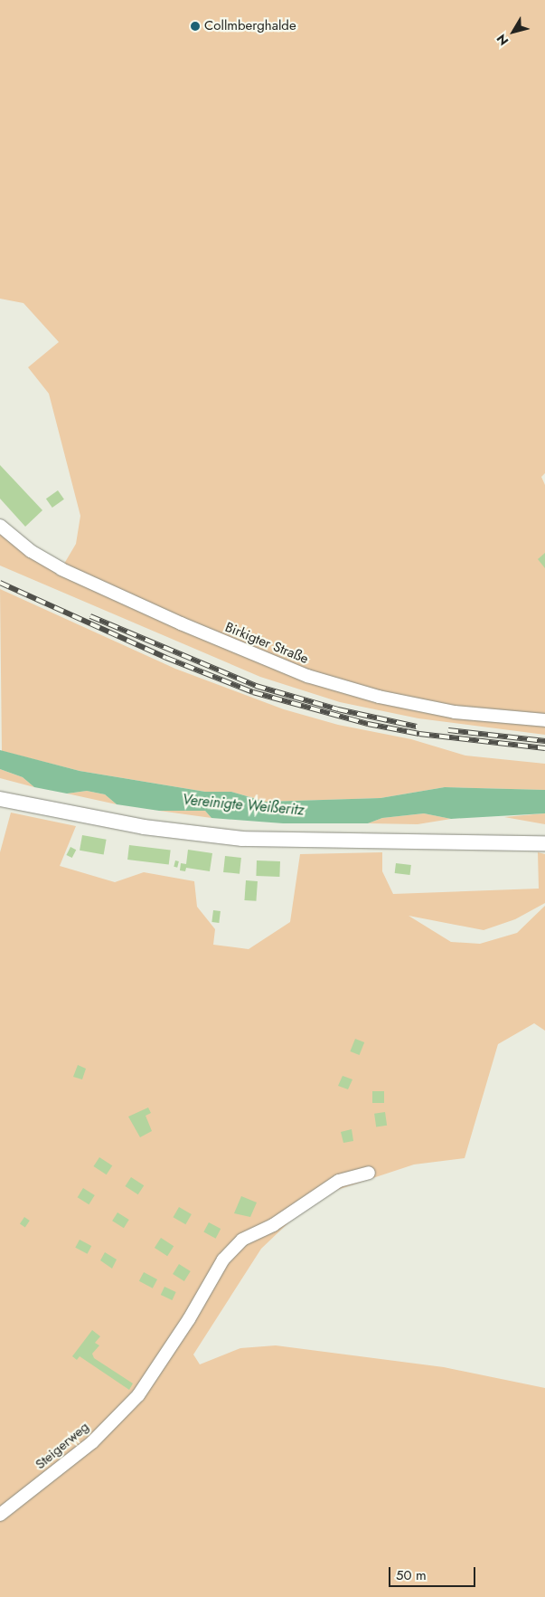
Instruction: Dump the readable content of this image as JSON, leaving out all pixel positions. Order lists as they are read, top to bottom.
{
  "streets": {
    "street": ["Birkigter Straße", "Steigerweg"]
  },
  "water": ["Vereinigte Weißeritz"],
  "places": ["Collmberghalde"],
  "scale_bar": "50 m",
  "north": "bottom left"
}
